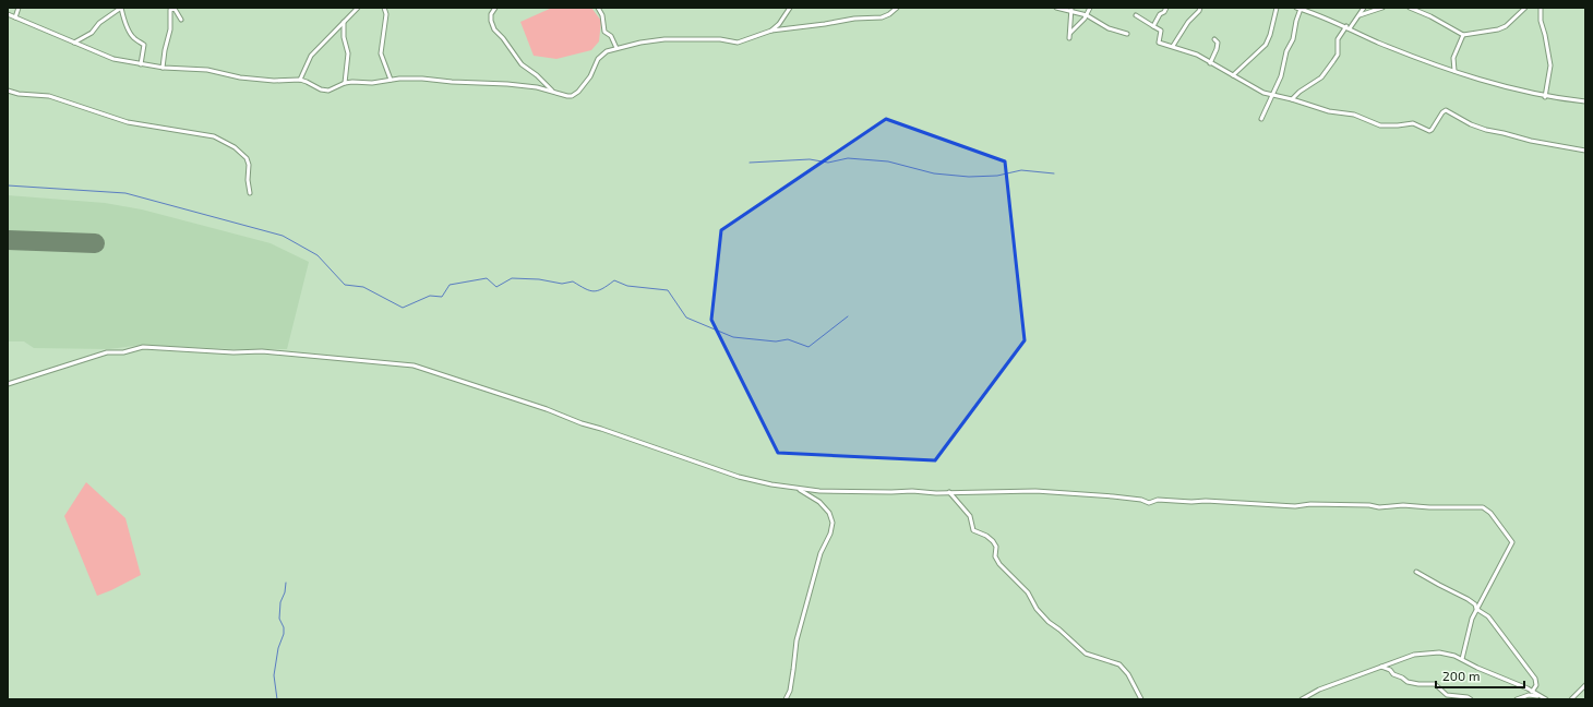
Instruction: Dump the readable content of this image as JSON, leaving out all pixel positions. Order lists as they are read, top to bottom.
{
  "scale_bar": "200 m"
}
